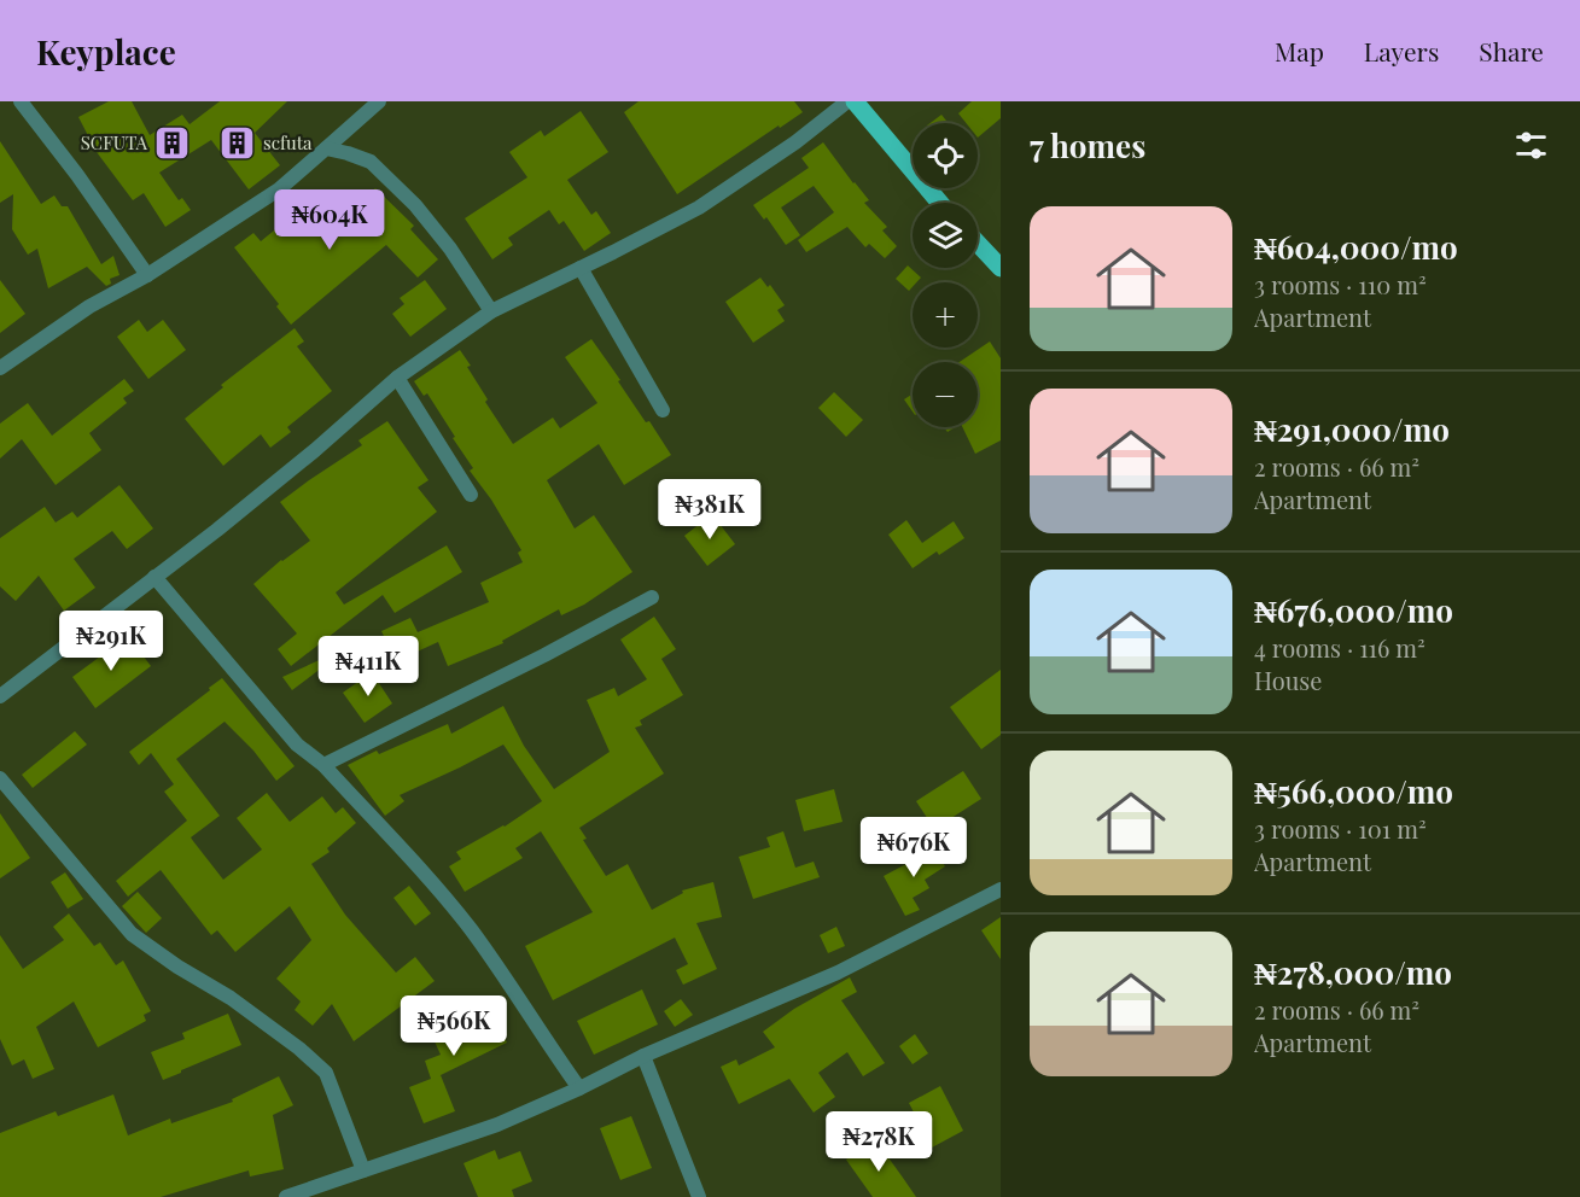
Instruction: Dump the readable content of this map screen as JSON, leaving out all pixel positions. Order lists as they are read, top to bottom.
{
  "places": {
    "building": ["SCFUTA", "scfuta"]
  },
  "page": {
    "header": "Keyplace",
    "nav": ["Map", "Layers", "Share"],
    "heading": "7 homes",
    "map_buttons": ["+", "−"],
    "list": [
      {
        "name": "₦604,000/mo",
        "note": "3 rooms · 110 m² · Apartment"
      },
      {
        "name": "₦291,000/mo",
        "note": "2 rooms · 66 m² · Apartment"
      },
      {
        "name": "₦676,000/mo",
        "note": "4 rooms · 116 m² · House"
      },
      {
        "name": "₦566,000/mo",
        "note": "3 rooms · 101 m² · Apartment"
      },
      {
        "name": "₦278,000/mo",
        "note": "2 rooms · 66 m² · Apartment"
      }
    ],
    "price": [
      "₦604K",
      "₦381K",
      "₦291K",
      "₦411K",
      "₦676K",
      "₦566K",
      "₦278K"
    ]
  }
}
